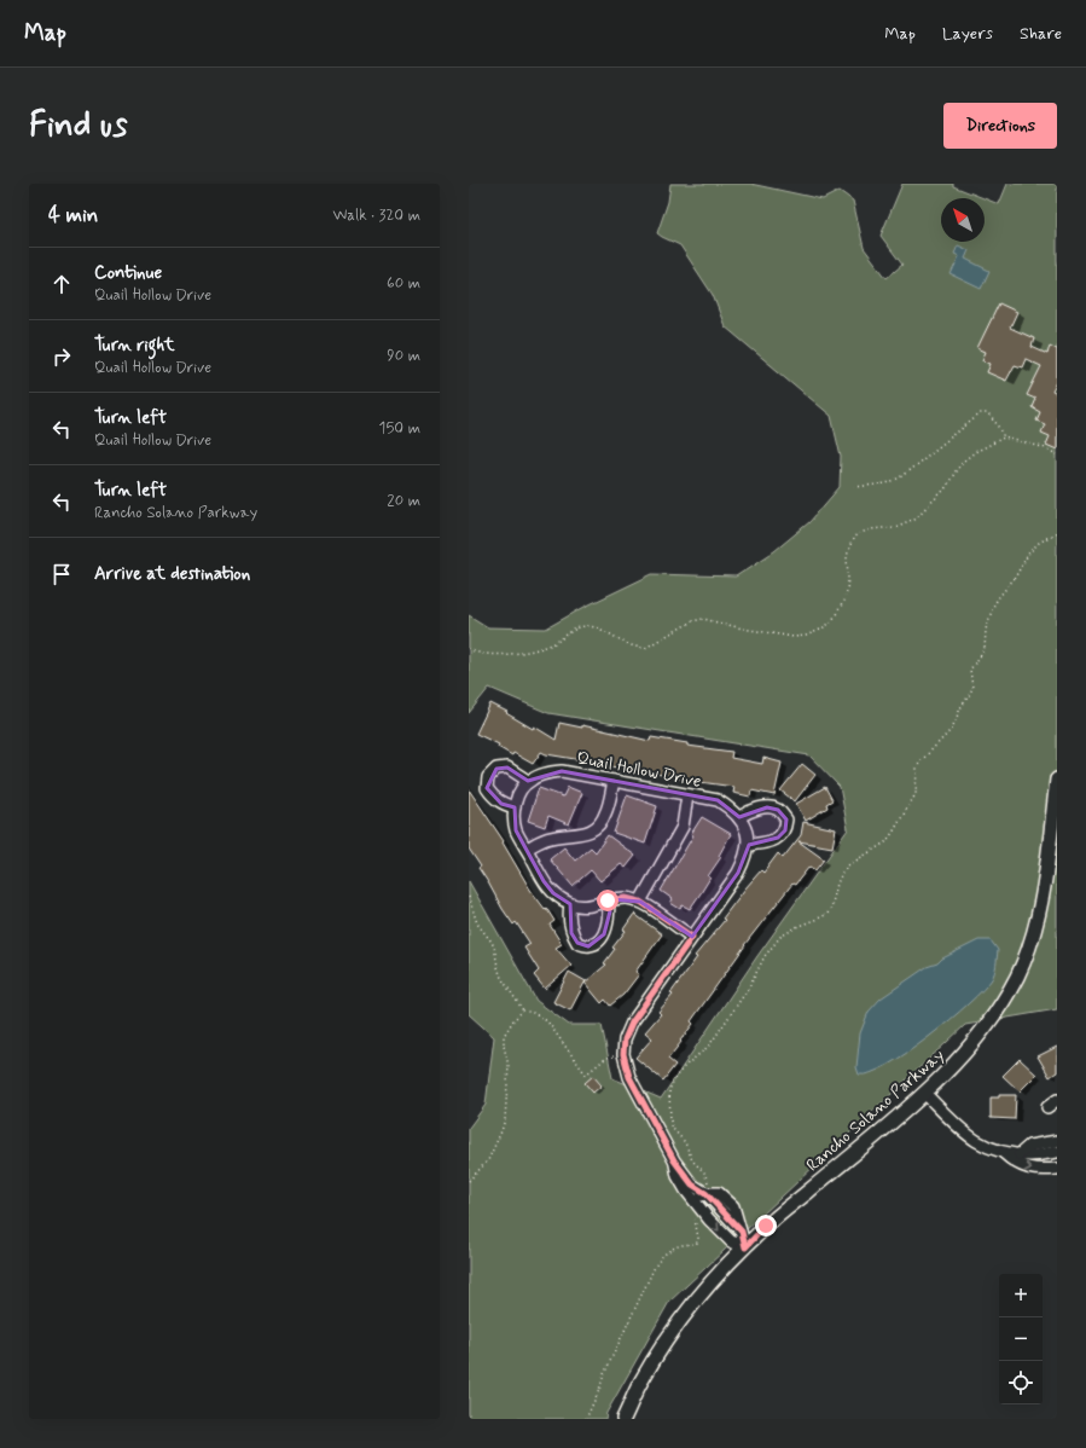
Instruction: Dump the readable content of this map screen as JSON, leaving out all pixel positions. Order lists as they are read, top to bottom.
{
  "streets": {
    "street": ["Quail Hollow Drive", "Rancho Solano Parkway"]
  },
  "north": "top left",
  "page": {
    "header": "Map",
    "nav": ["Map", "Layers", "Share"],
    "buttons": "Directions",
    "title": "Find us",
    "heading": ["4 min", "Walk · 320 m"],
    "list": [
      ["Continue", "Quail Hollow Drive", "60 m"],
      ["Turn right", "Quail Hollow Drive", "90 m"],
      ["Turn left", "Quail Hollow Drive", "150 m"],
      ["Turn left", "Rancho Solano Parkway", "20 m"],
      "Arrive at destination"
    ],
    "map_buttons": ["+", "−"]
  }
}
